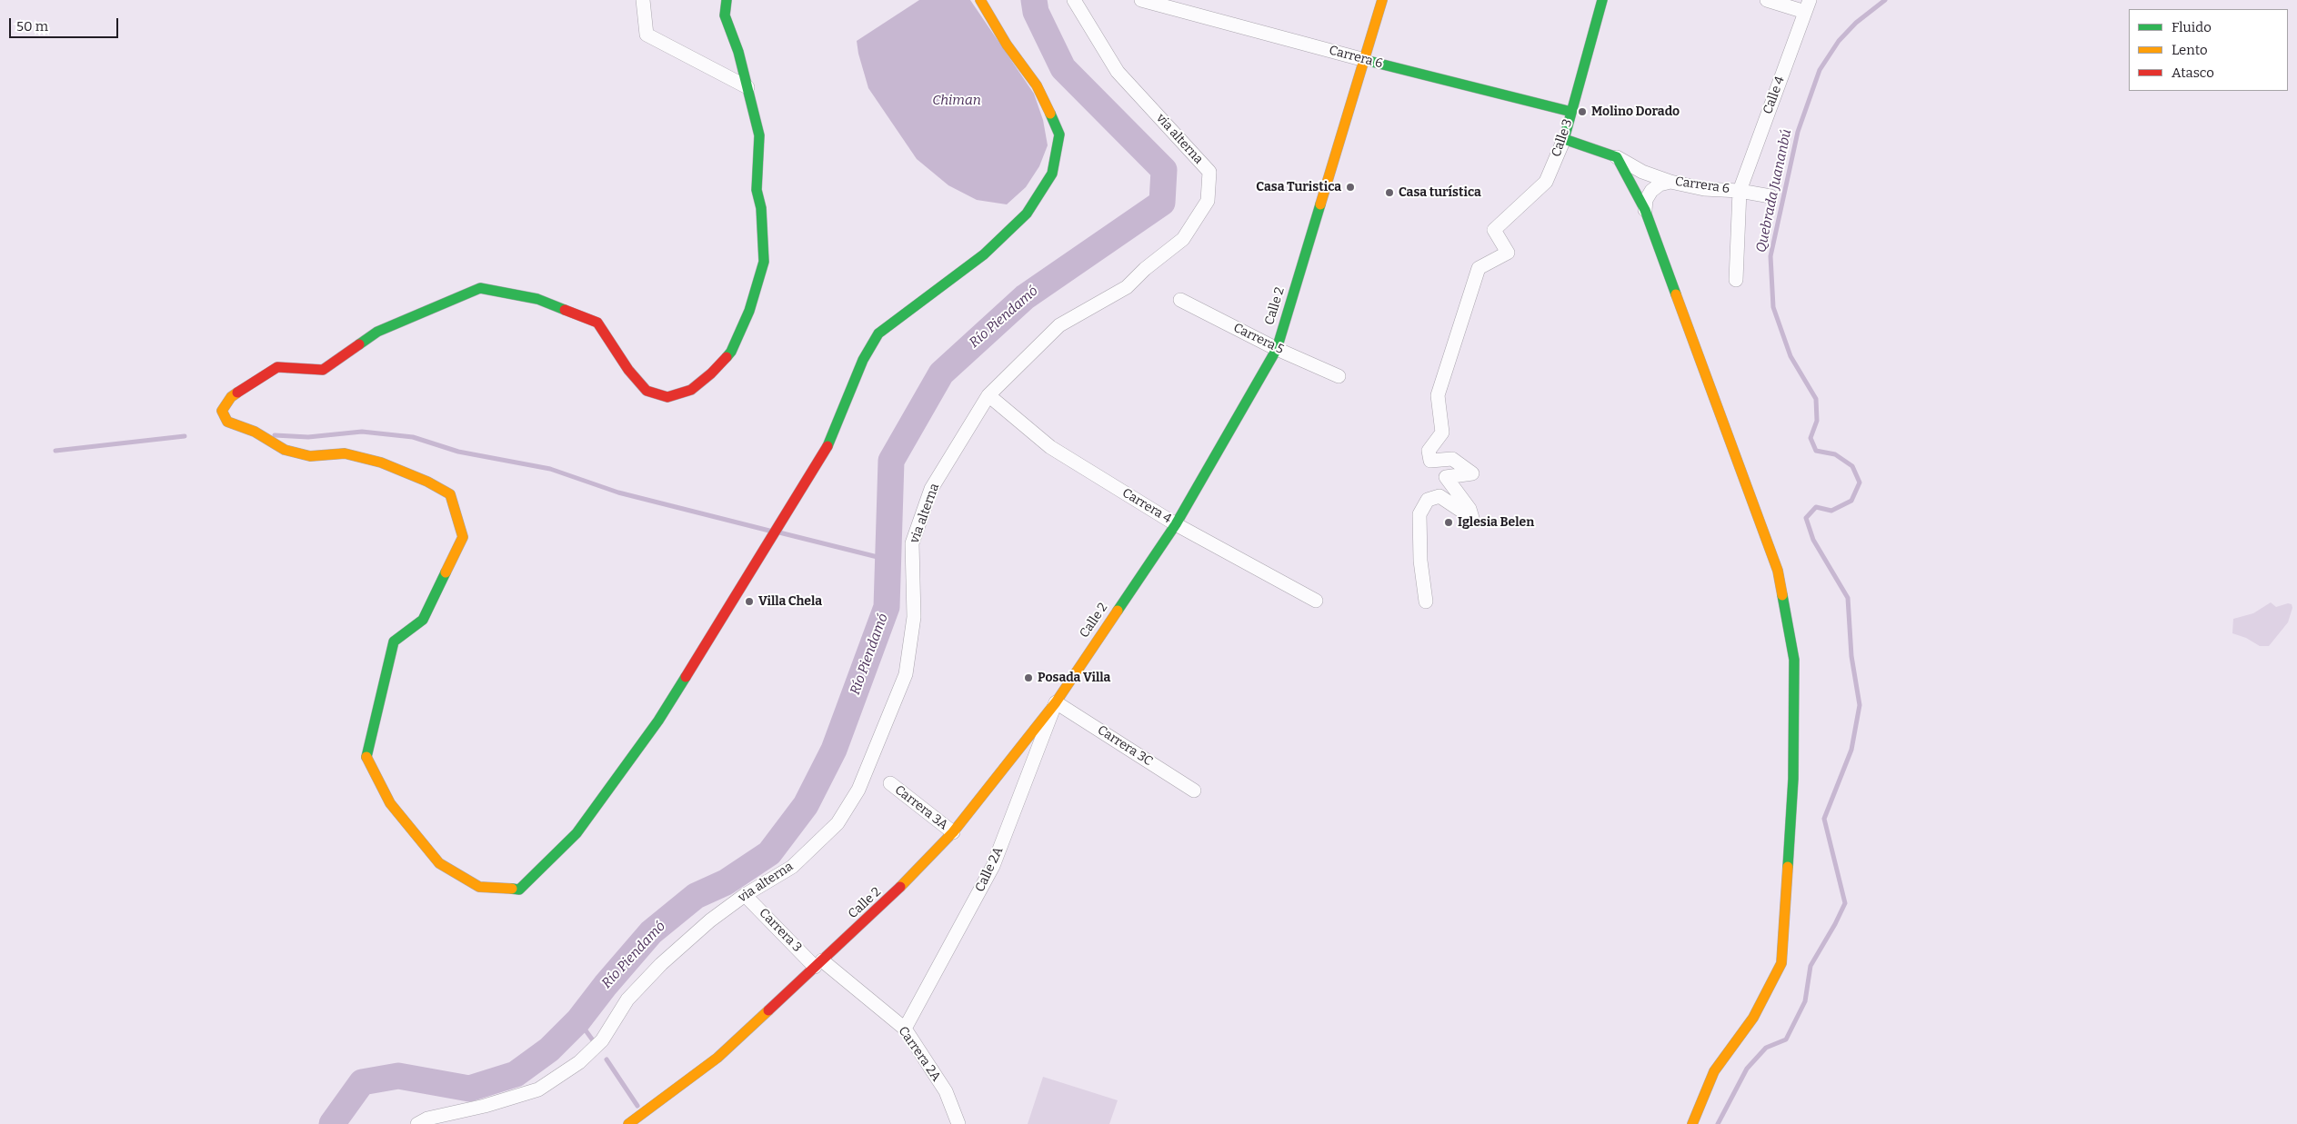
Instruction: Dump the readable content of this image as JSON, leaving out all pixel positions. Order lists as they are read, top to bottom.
{
  "streets": {
    "street": [
      "Carrera 6",
      "Calle 4",
      "Calle 3",
      "via alterna",
      "Calle 2",
      "Carrera 5",
      "Carrera 4",
      "Carrera 3C",
      "Carrera 3A",
      "Calle 2A",
      "Carrera 3",
      "Carrera 2A"
    ]
  },
  "crossings": [
    ["Carrera 6", "Calle 4"],
    ["Carrera 6", "Calle 3"],
    ["Carrera 6", "Calle 2"],
    ["via alterna", "Carrera 4"],
    ["via alterna", "Carrera 3"],
    ["Calle 2", "Carrera 5"],
    ["Calle 2", "Carrera 4"],
    ["Calle 2", "Carrera 3C"],
    ["Calle 2", "Carrera 3A"],
    ["Calle 2", "Calle 2A"],
    ["Calle 2", "Carrera 3"],
    ["Calle 2", "Carrera 2A"],
    ["Carrera 3C", "Calle 2A"],
    ["Calle 2A", "Carrera 2A"],
    ["Carrera 3", "Carrera 2A"]
  ],
  "water": ["Chiman", "Quebrada Juananbú", "Río Piendamó"],
  "places": [
    "Molino Dorado",
    "Casa Turistica",
    "Casa turística",
    "Iglesia Belen",
    "Villa Chela",
    "Posada Villa"
  ],
  "legend": ["Fluido", "Lento", "Atasco"],
  "scale_bar": "50 m"
}
